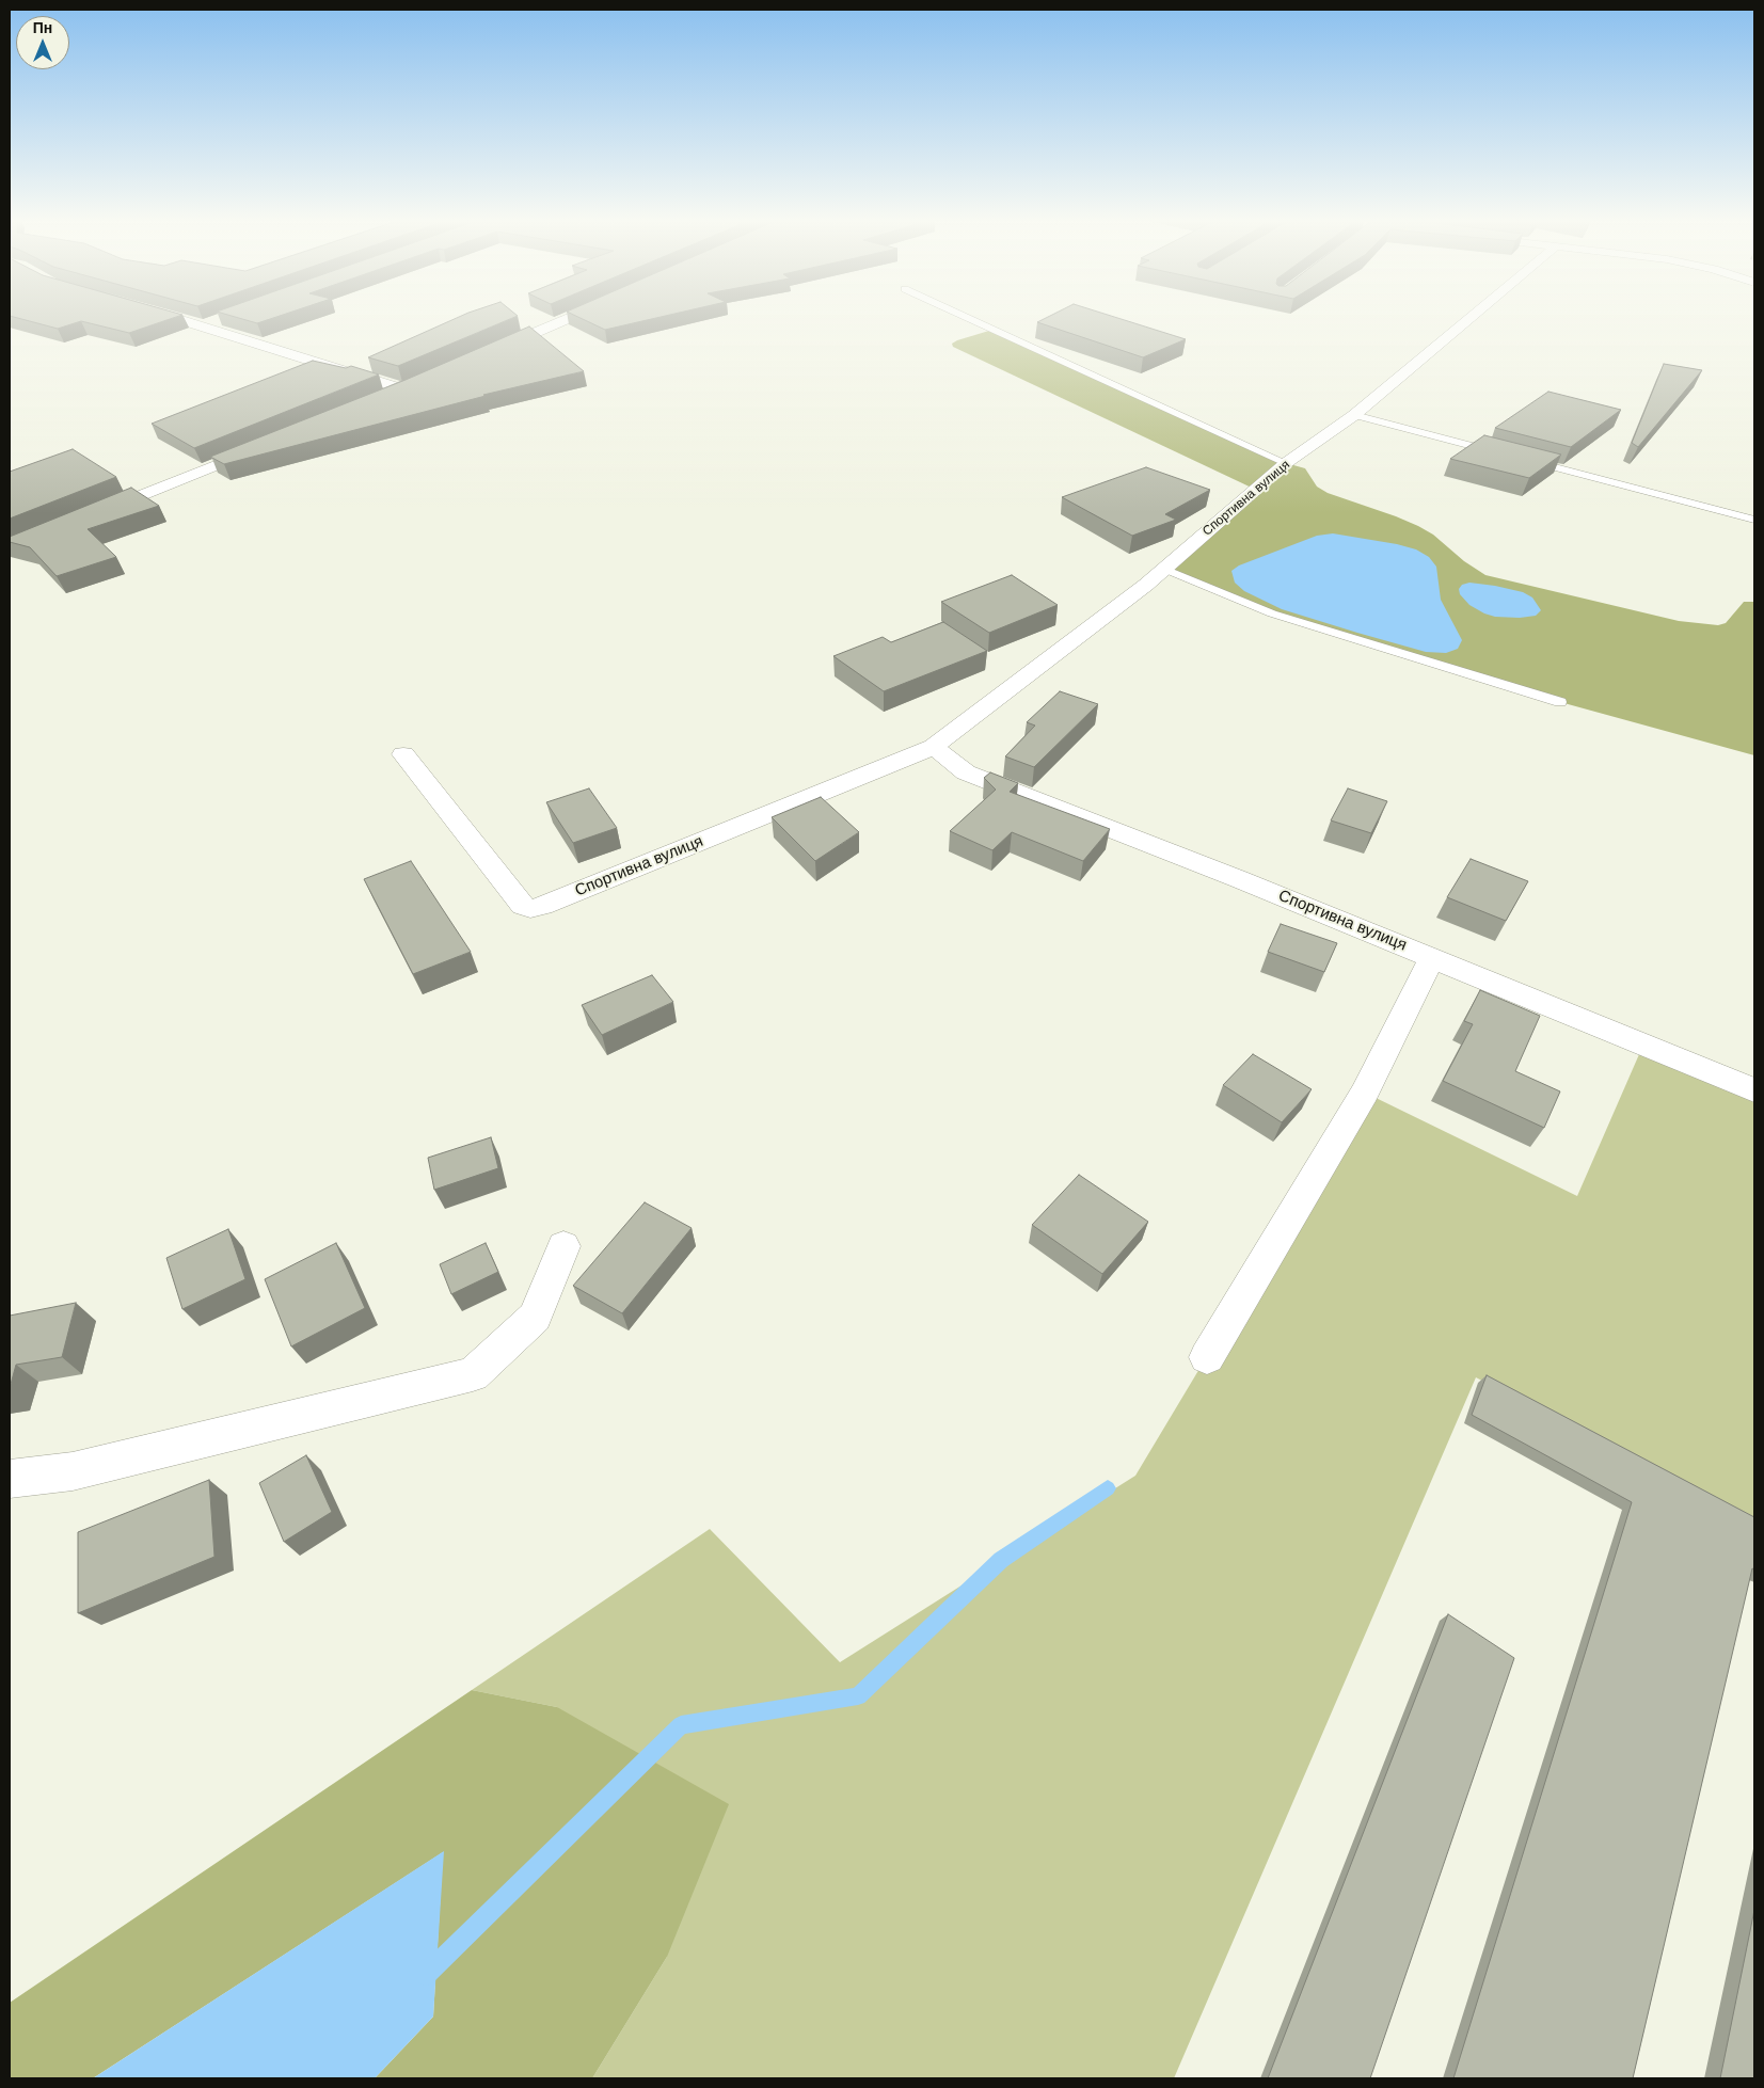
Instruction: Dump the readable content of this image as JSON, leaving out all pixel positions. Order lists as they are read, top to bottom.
{
  "streets": {
    "street": ["Спортивна вулиця"]
  },
  "north": "top"
}
